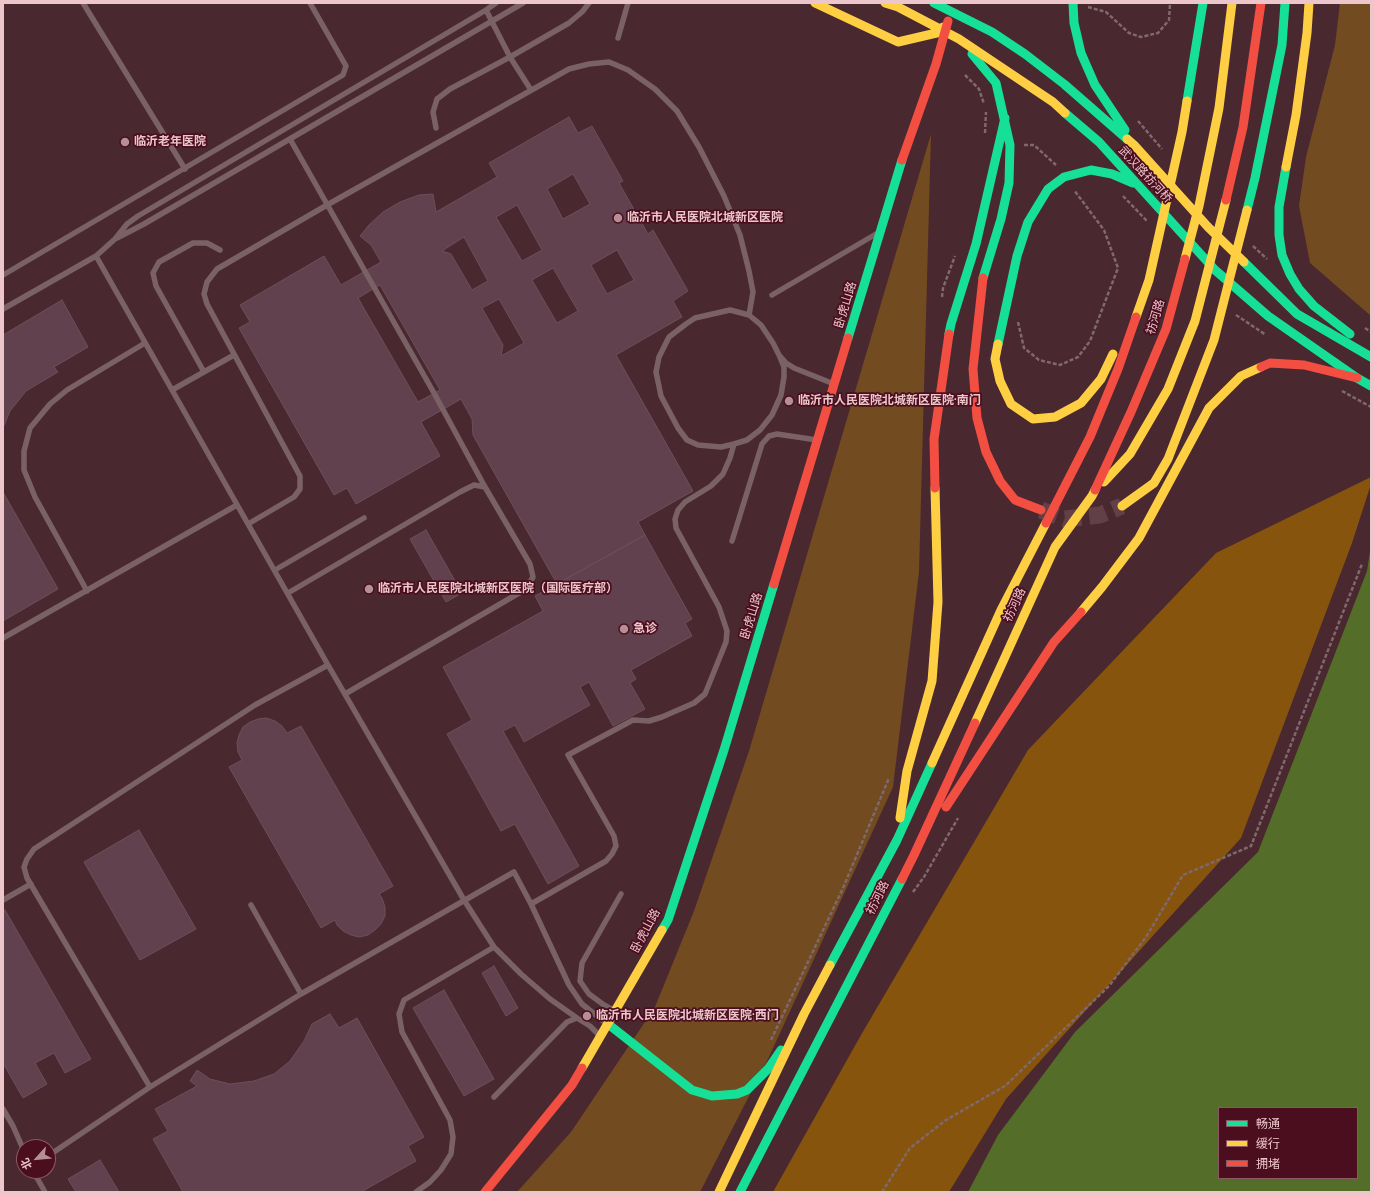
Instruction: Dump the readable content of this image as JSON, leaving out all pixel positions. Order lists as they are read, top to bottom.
{
  "streets": {
    "main road": ["武汉路祊河桥", "卧虎山路", "祊河路"]
  },
  "places": [
    "临沂老年医院",
    "临沂市人民医院北城新区医院",
    "临沂市人民医院北城新区医院·南门",
    "临沂市人民医院北城新区医院（国际医疗部）",
    "急诊",
    "临沂市人民医院北城新区医院·西门"
  ],
  "legend": ["畅通", "缓行", "拥堵"],
  "north": "bottom left"
}
